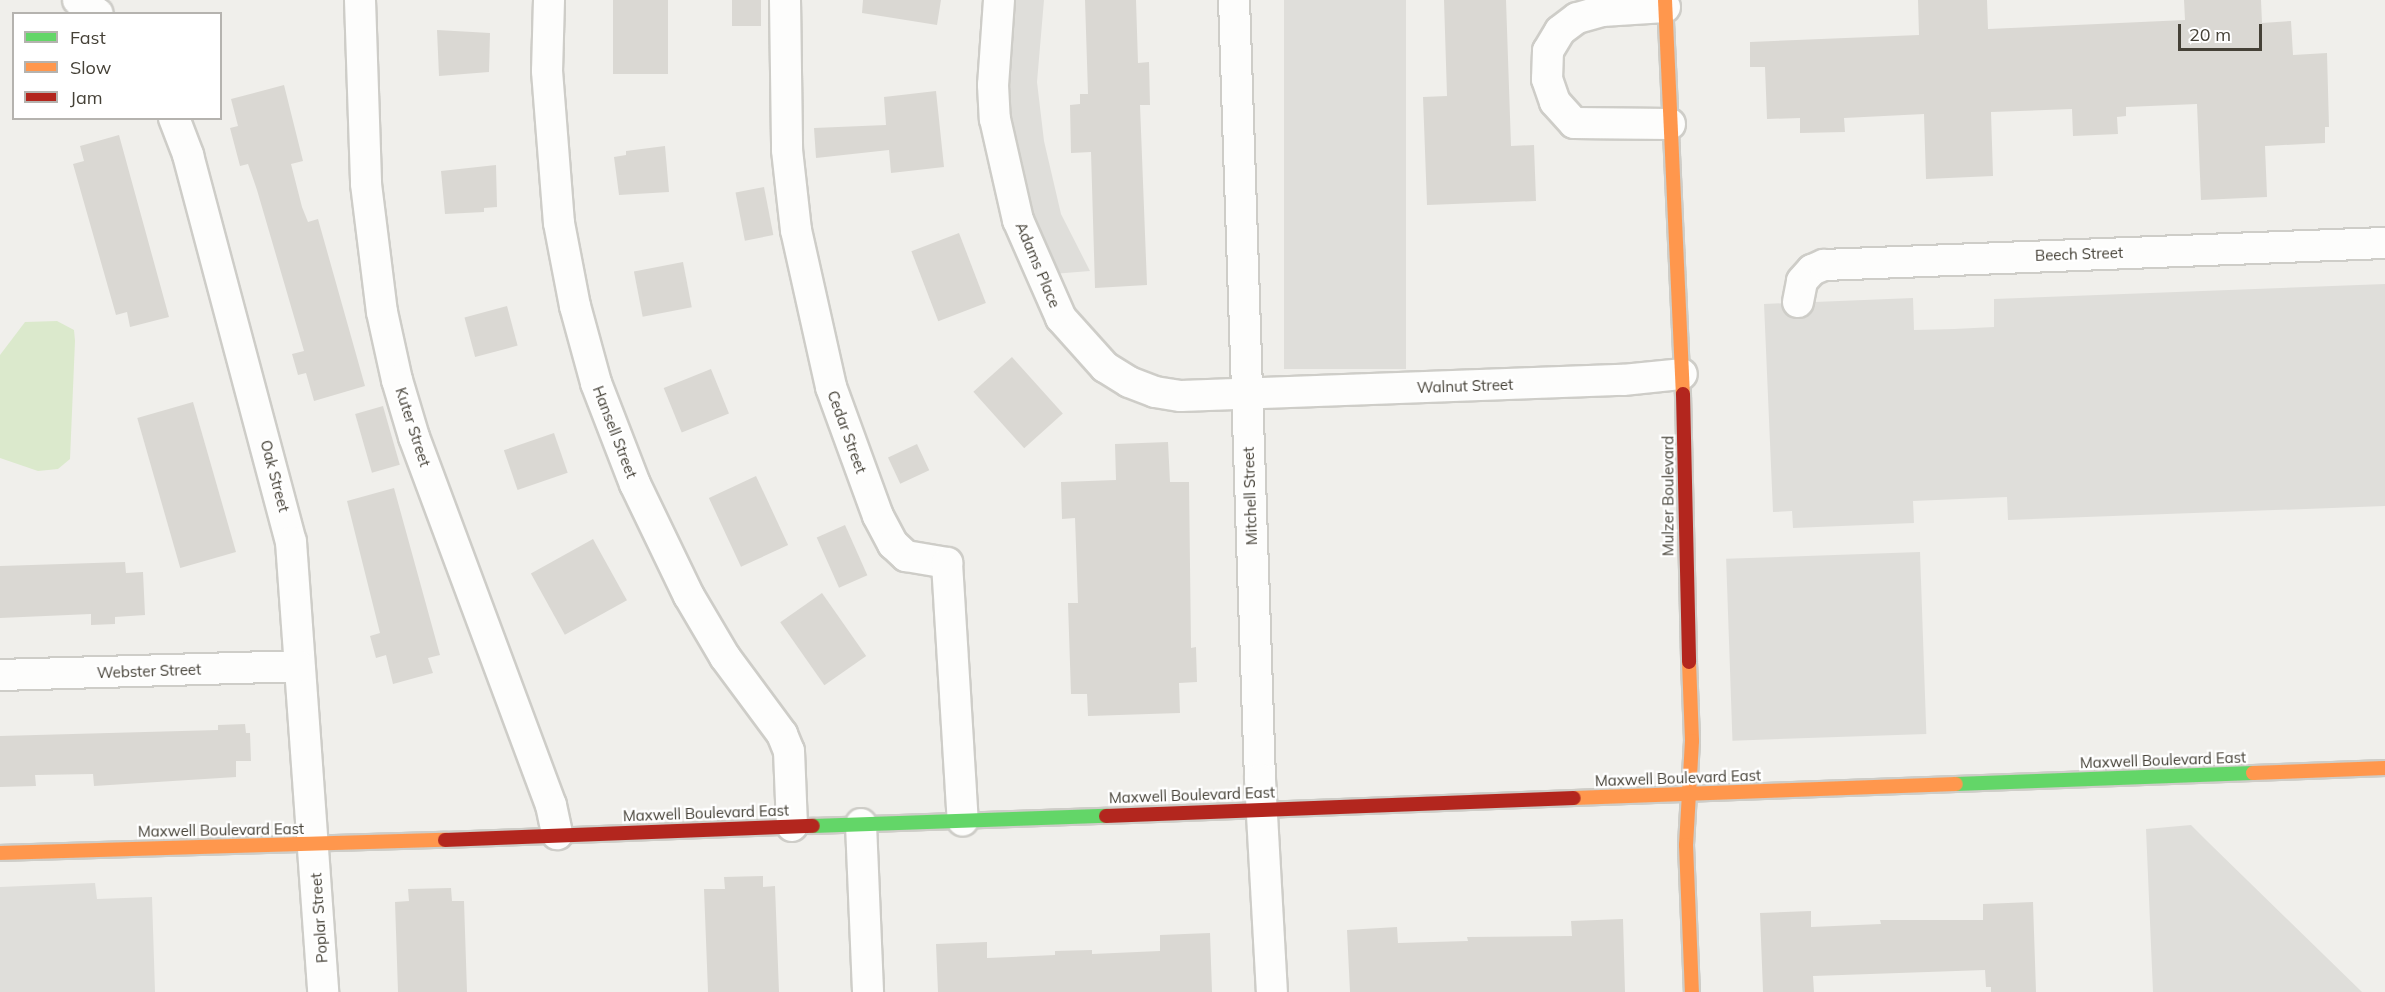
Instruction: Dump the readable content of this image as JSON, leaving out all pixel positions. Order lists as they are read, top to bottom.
{
  "streets": {
    "street": [
      "Beech Street",
      "Adams Place",
      "Walnut Street",
      "Kuter Street",
      "Hansell Street",
      "Cedar Street",
      "Oak Street",
      "Mitchell Street",
      "Mulzer Boulevard",
      "Webster Street",
      "Maxwell Boulevard East",
      "Poplar Street"
    ]
  },
  "crossings": [
    ["Adams Place", "Walnut Street"],
    ["Adams Place", "Mitchell Street"],
    ["Walnut Street", "Mitchell Street"],
    ["Walnut Street", "Mulzer Boulevard"],
    ["Kuter Street", "Maxwell Boulevard East"],
    ["Hansell Street", "Maxwell Boulevard East"],
    ["Cedar Street", "Maxwell Boulevard East"],
    ["Oak Street", "Webster Street"],
    ["Oak Street", "Maxwell Boulevard East"],
    ["Oak Street", "Poplar Street"],
    ["Mitchell Street", "Maxwell Boulevard East"],
    ["Mulzer Boulevard", "Maxwell Boulevard East"],
    ["Maxwell Boulevard East", "Poplar Street"]
  ],
  "legend": ["Fast", "Slow", "Jam"],
  "scale_bar": "20 m"
}
